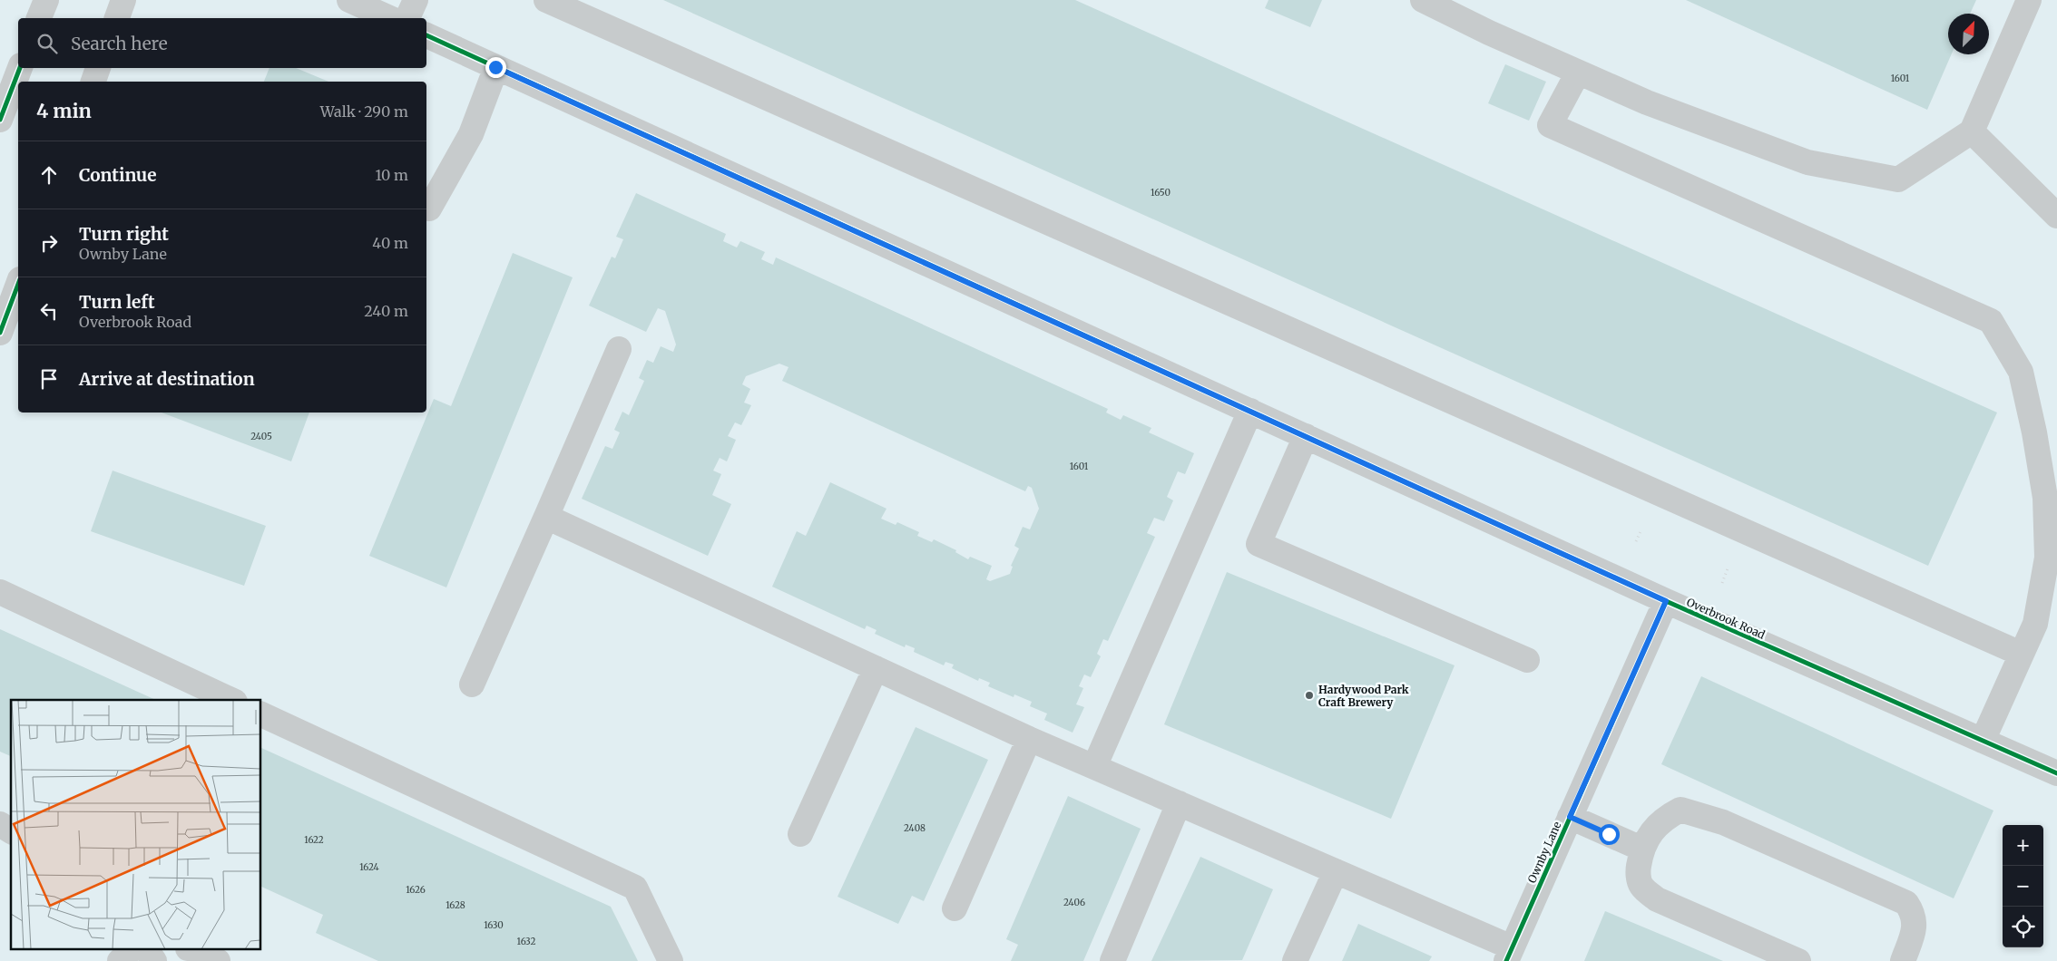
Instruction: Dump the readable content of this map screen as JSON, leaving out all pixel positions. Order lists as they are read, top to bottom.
{
  "streets": {
    "street": ["Overbrook Road", "Ownby Lane"]
  },
  "crossings": [
    ["Overbrook Road", "Ownby Lane"]
  ],
  "places": ["Hardywood Park Craft Brewery"],
  "house_numbers": [
    "1601",
    "1650",
    "2405",
    "1601",
    "2408",
    "1622",
    "1624",
    "1626",
    "2406",
    "1628",
    "1630",
    "1632"
  ],
  "north": "top right",
  "page": {
    "search": "Search here",
    "heading": ["4 min", "Walk · 290 m"],
    "list": [
      ["Continue", "10 m"],
      ["Turn right", "Ownby Lane", "40 m"],
      ["Turn left", "Overbrook Road", "240 m"],
      "Arrive at destination"
    ],
    "map_buttons": ["+", "−"]
  }
}
